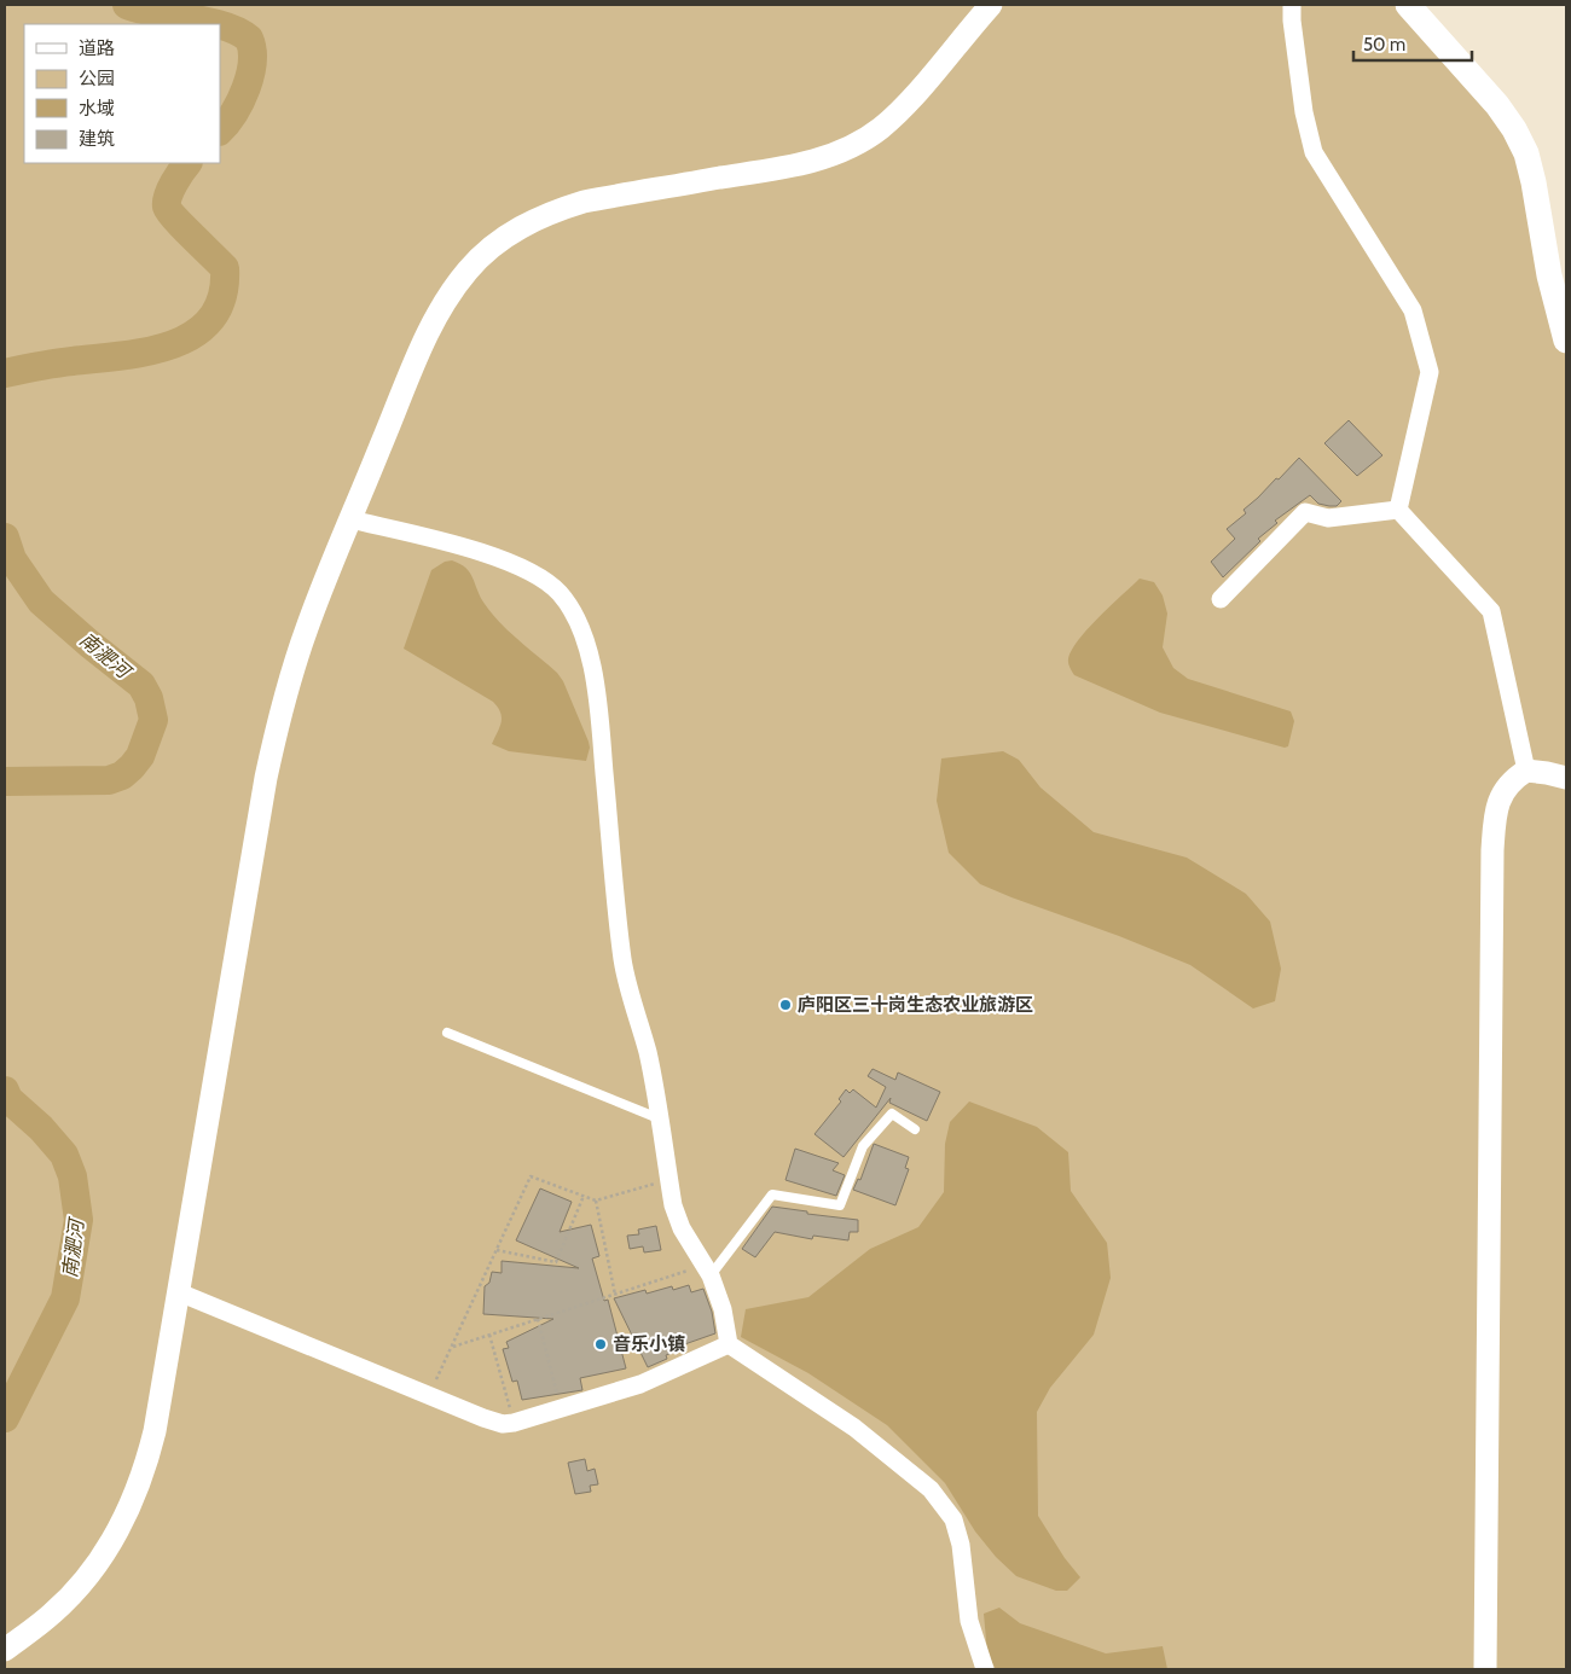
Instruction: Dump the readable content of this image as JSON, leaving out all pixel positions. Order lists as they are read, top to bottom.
{
  "water": ["南淝河"],
  "places": ["庐阳区三十岗生态农业旅游区", "音乐小镇"],
  "legend": [
    "道路",
    "公园",
    "水域",
    "建筑"
  ],
  "scale_bar": "50 m"
}
